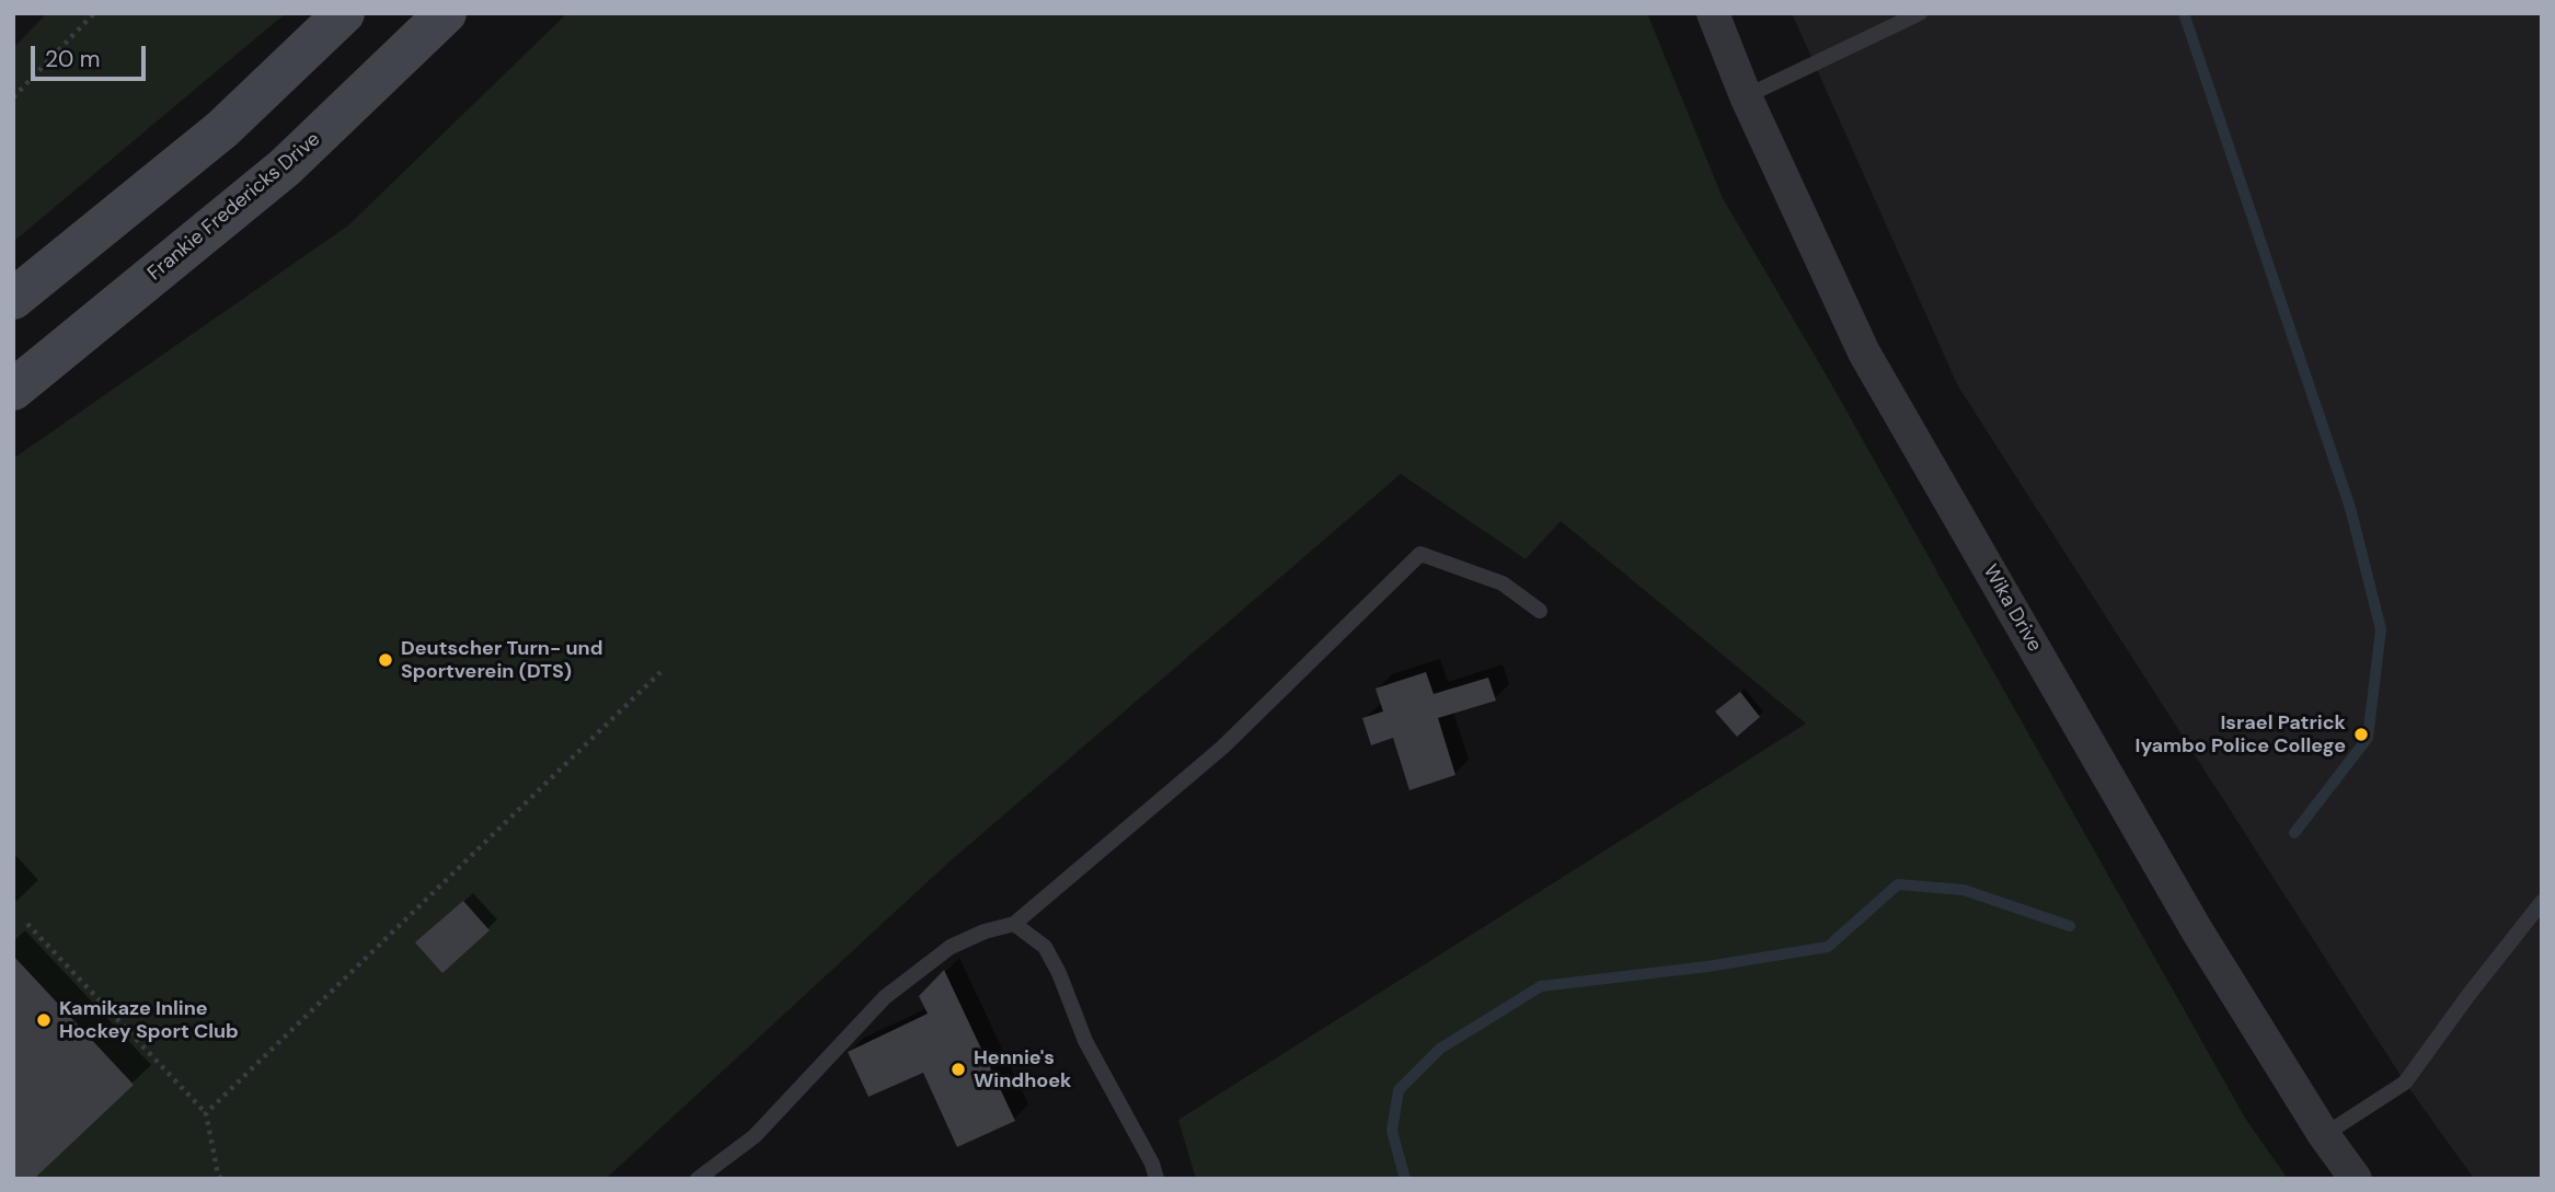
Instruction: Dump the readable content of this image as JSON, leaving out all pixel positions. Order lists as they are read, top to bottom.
{
  "streets": {
    "main road": ["Frankie Fredericks Drive"],
    "street": ["Wika Drive"]
  },
  "places": [
    "Deutscher Turn- und Sportverein (DTS)",
    "Israel Patrick Iyambo Police College",
    "Kamikaze Inline Hockey Sport Club",
    "Hennie's Windhoek"
  ],
  "scale_bar": "20 m"
}
